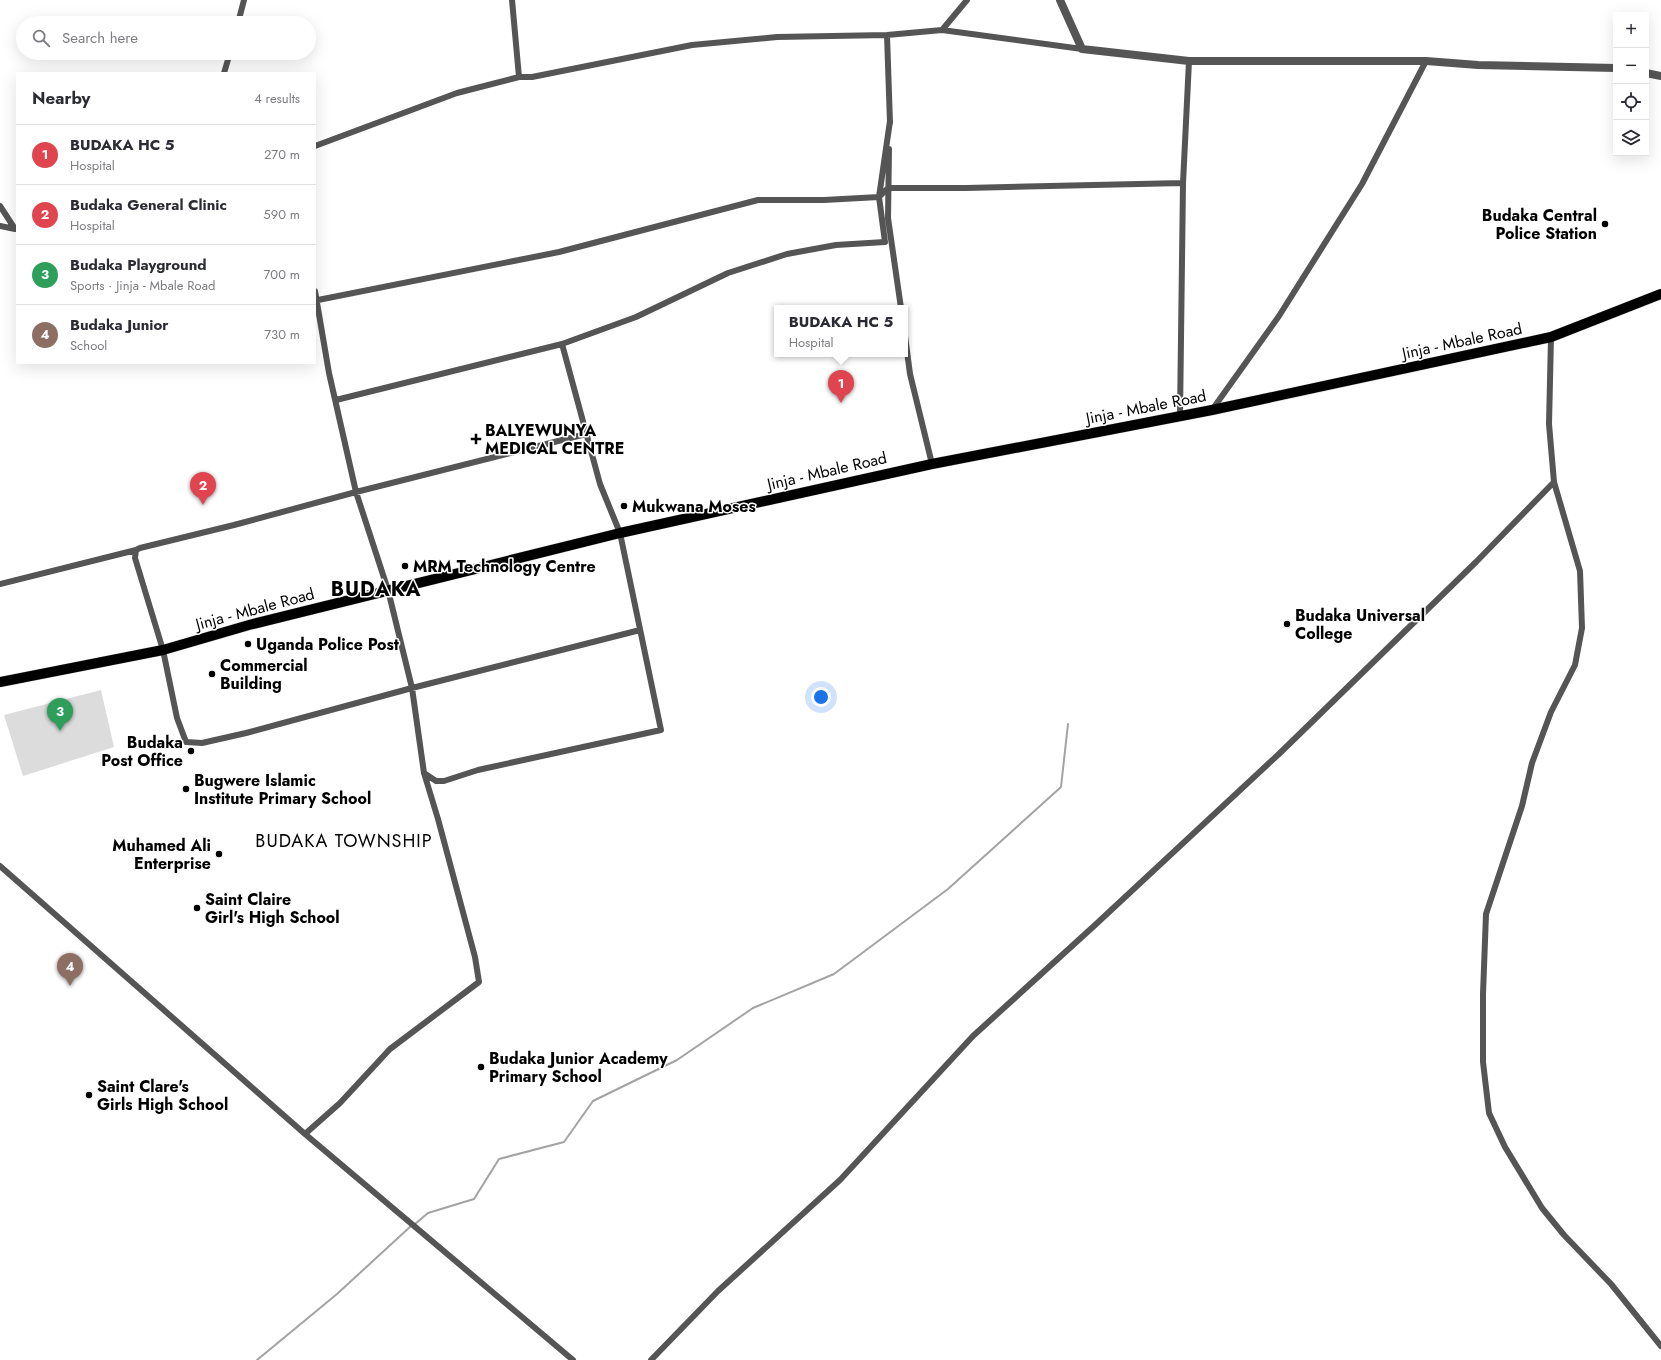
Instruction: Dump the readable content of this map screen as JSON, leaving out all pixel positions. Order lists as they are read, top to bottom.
{
  "streets": {
    "main road": ["Jinja - Mbale Road"]
  },
  "districts": ["BUDAKA", "BUDAKA TOWNSHIP"],
  "places": {
    "other": [
      "Budaka Central Police Station",
      "Mukwana Moses",
      "MRM Technology Centre",
      "Budaka Universal College",
      "Uganda Police Post",
      "Commercial Building",
      "Budaka Post Office",
      "Bugwere Islamic Institute Primary School",
      "Muhamed Ali Enterprise",
      "Saint Claire Girl's High School",
      "Budaka Junior Academy Primary School",
      "Saint Clare's Girls High School"
    ],
    "health": ["BALYEWUNYA MEDICAL CENTRE"]
  },
  "page": {
    "map_buttons": ["+", "−"],
    "search": "Search here",
    "heading": ["Nearby", "4 results"],
    "list": [
      {
        "mark": "1",
        "name": "BUDAKA HC 5",
        "note": "Hospital",
        "value": "270 m"
      },
      {
        "mark": "2",
        "name": "Budaka General Clinic",
        "note": "Hospital",
        "value": "590 m"
      },
      {
        "mark": "3",
        "name": "Budaka Playground",
        "note": "Sports · Jinja - Mbale Road",
        "value": "700 m"
      },
      {
        "mark": "4",
        "name": "Budaka Junior",
        "note": "School",
        "value": "730 m"
      }
    ],
    "popup": ["BUDAKA HC 5", "Hospital"],
    "pins": [
      "1",
      "2",
      "3",
      "4"
    ]
  }
}
